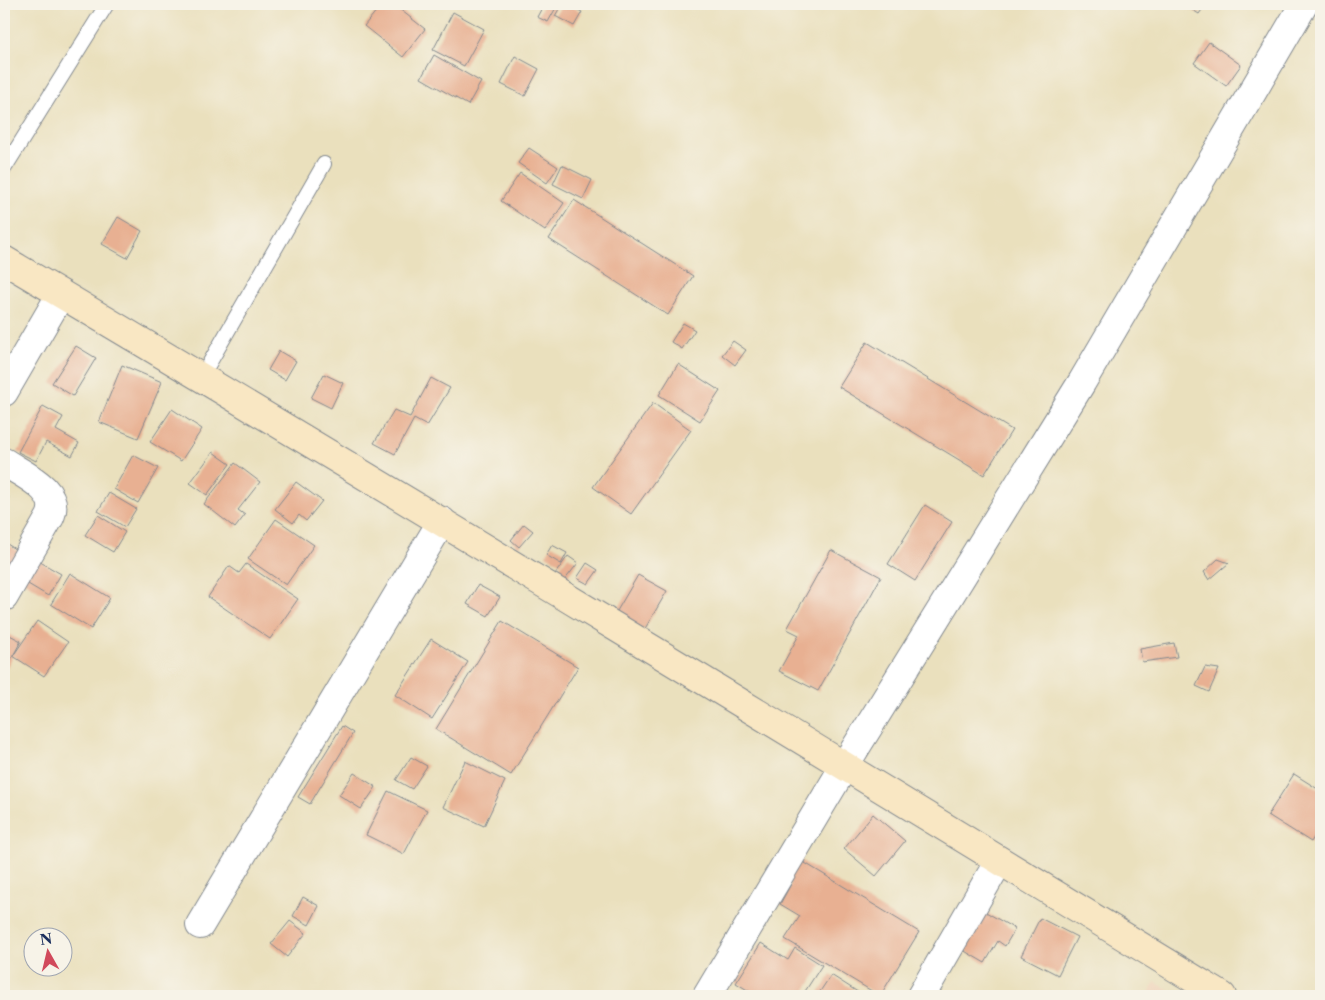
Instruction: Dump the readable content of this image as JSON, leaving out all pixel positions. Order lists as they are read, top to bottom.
{
  "north": "top"
}
